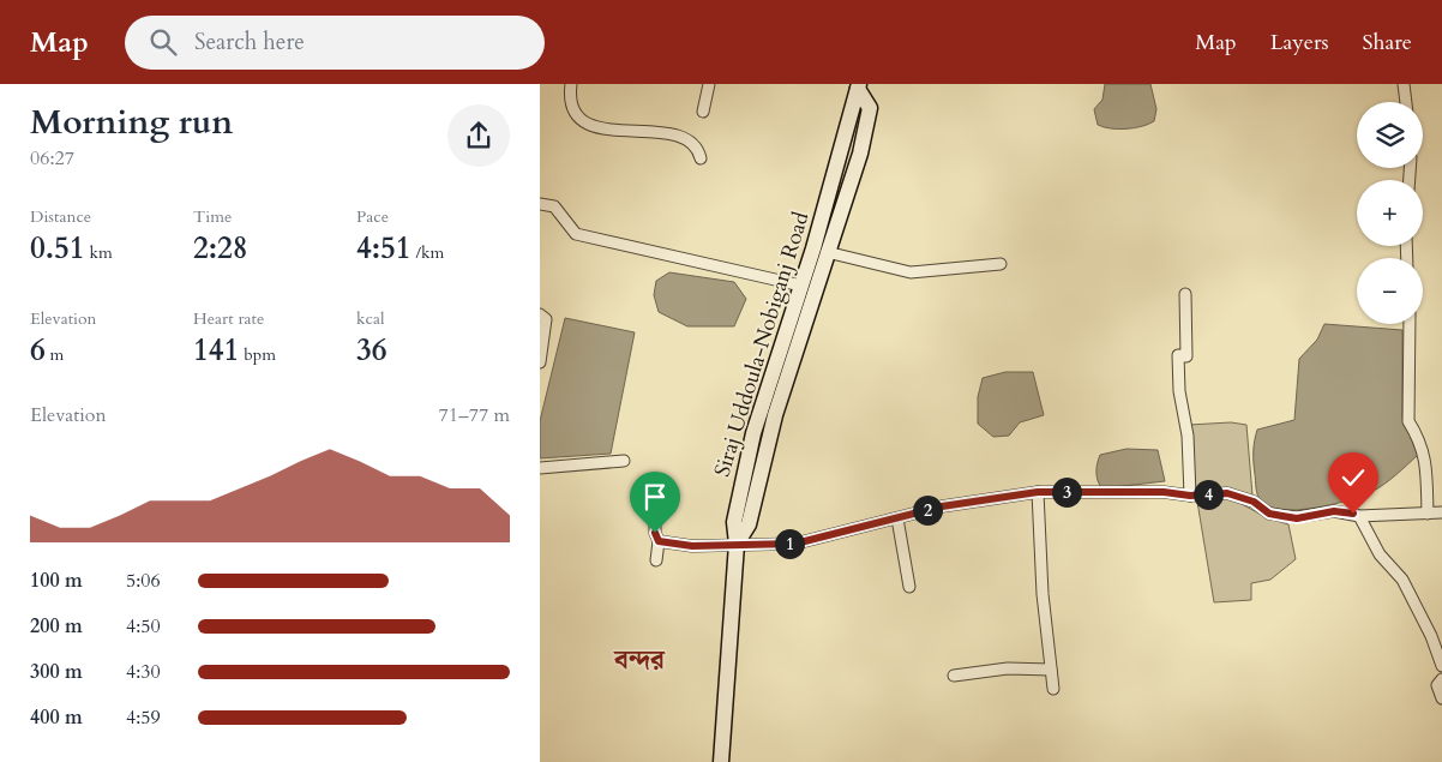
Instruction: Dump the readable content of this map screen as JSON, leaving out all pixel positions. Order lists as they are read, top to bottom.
{
  "streets": {
    "main road": ["Siraj Uddoula-Nobiganj Road"]
  },
  "districts": ["বন্দর"],
  "page": {
    "header": "Map",
    "search": "Search here",
    "nav": ["Map", "Layers", "Share"],
    "heading": ["Morning run", "06:27"],
    "map_buttons": ["+", "−"],
    "stats": [
      ["Distance", "0.51 km"],
      ["Time", "2:28"],
      ["Pace", "4:51 /km"],
      ["Elevation", "6 m"],
      ["Heart rate", "141 bpm"],
      ["kcal", "36"]
    ],
    "chart": ["Elevation", "71–77 m"],
    "pins": [
      "3",
      "4",
      "2",
      "1"
    ],
    "list": [
      {
        "name": "100 m",
        "note": "5:06"
      },
      {
        "name": "200 m",
        "note": "4:50"
      },
      {
        "name": "300 m",
        "note": "4:30"
      },
      {
        "name": "400 m",
        "note": "4:59"
      }
    ]
  }
}
